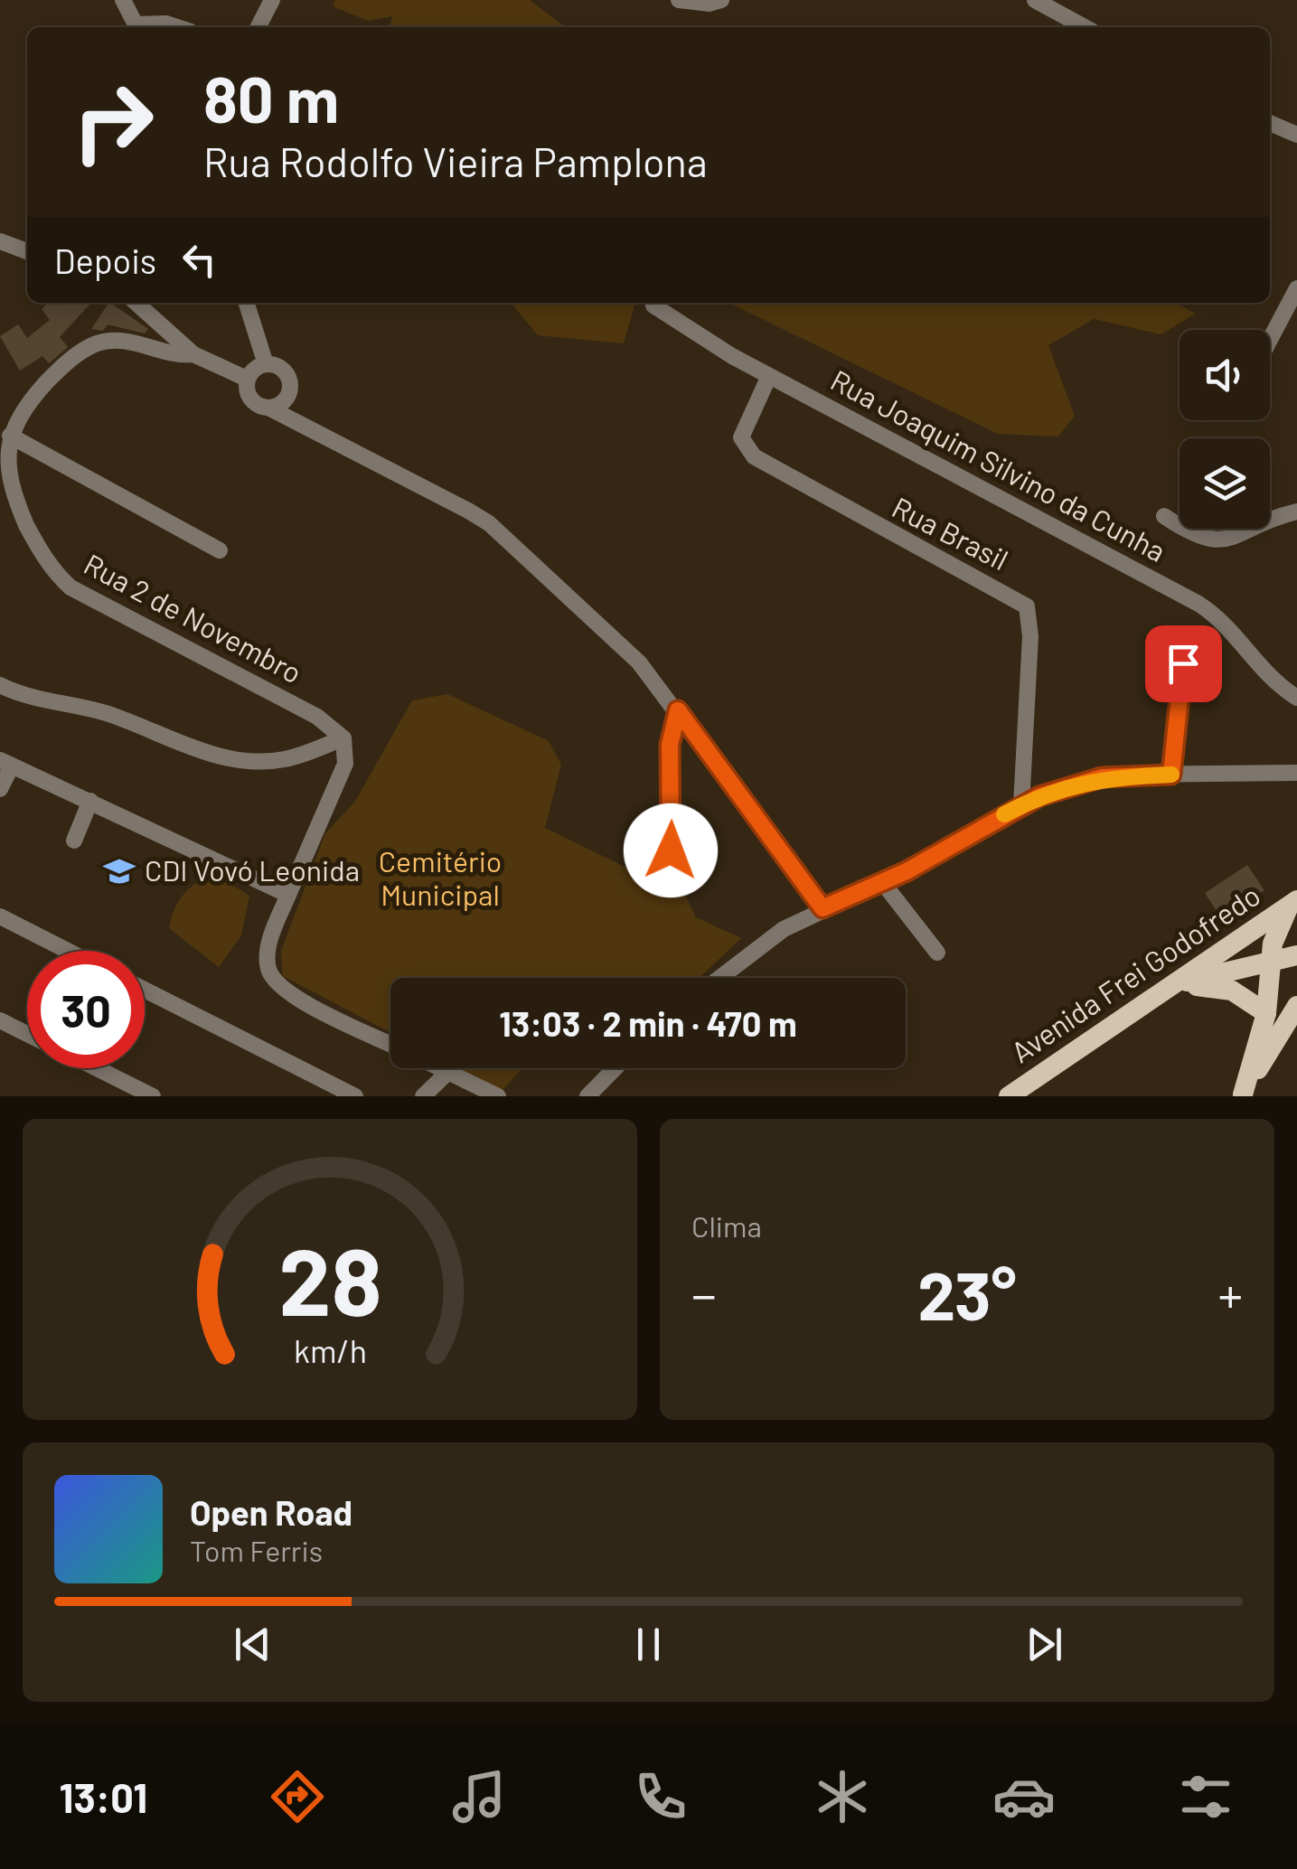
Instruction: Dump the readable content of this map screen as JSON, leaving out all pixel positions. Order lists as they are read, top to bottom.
{
  "streets": {
    "main road": ["Avenida Frei Godofredo"],
    "street": ["Rua Joaquim Silvino da Cunha", "Rua Brasil", "Rua 2 de Novembro"]
  },
  "crossings": [
    ["Rua Joaquim Silvino da Cunha", "Rua Brasil"]
  ],
  "parks": ["Cemitério Municipal"],
  "places": {
    "school or university": ["CDI Vovó Leonida"]
  },
  "page": {
    "turn": ["80 m", "Rua Rodolfo Vieira Pamplona"],
    "then": "Depois",
    "limit": "30",
    "trip": "13:03 · 2 min · 470 m",
    "tile": "Clima",
    "heat": ["−", "23°", "+"],
    "song": ["Open Road", "Tom Ferris"],
    "tabs": "13:01",
    "gauge": ["28", "km/h"]
  }
}
